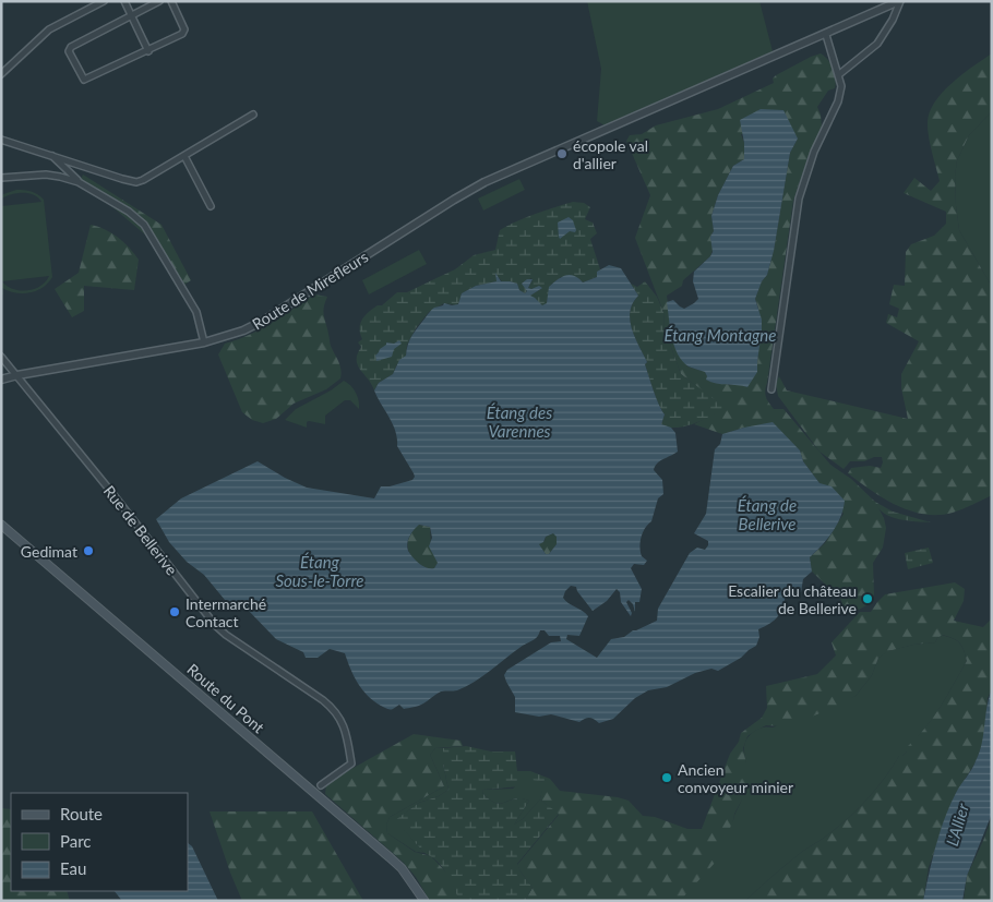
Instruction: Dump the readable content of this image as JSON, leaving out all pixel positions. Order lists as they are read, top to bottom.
{
  "streets": {
    "main road": ["Route du Pont"],
    "street": ["Route de Mirefleurs", "Rue de Bellerive"]
  },
  "crossings": [
    ["Route de Mirefleurs", "Rue de Bellerive"]
  ],
  "water": [
    "Étang Montagne",
    "Étang des Varennes",
    "Étang de Bellerive",
    "Étang Sous-le-Torre",
    "L'Allier"
  ],
  "places": [
    "écopole val d'allier",
    "Gedimat",
    "Escalier du château de Bellerive",
    "Intermarché Contact",
    "Ancien convoyeur minier"
  ],
  "legend": ["Route", "Parc", "Eau"]
}
